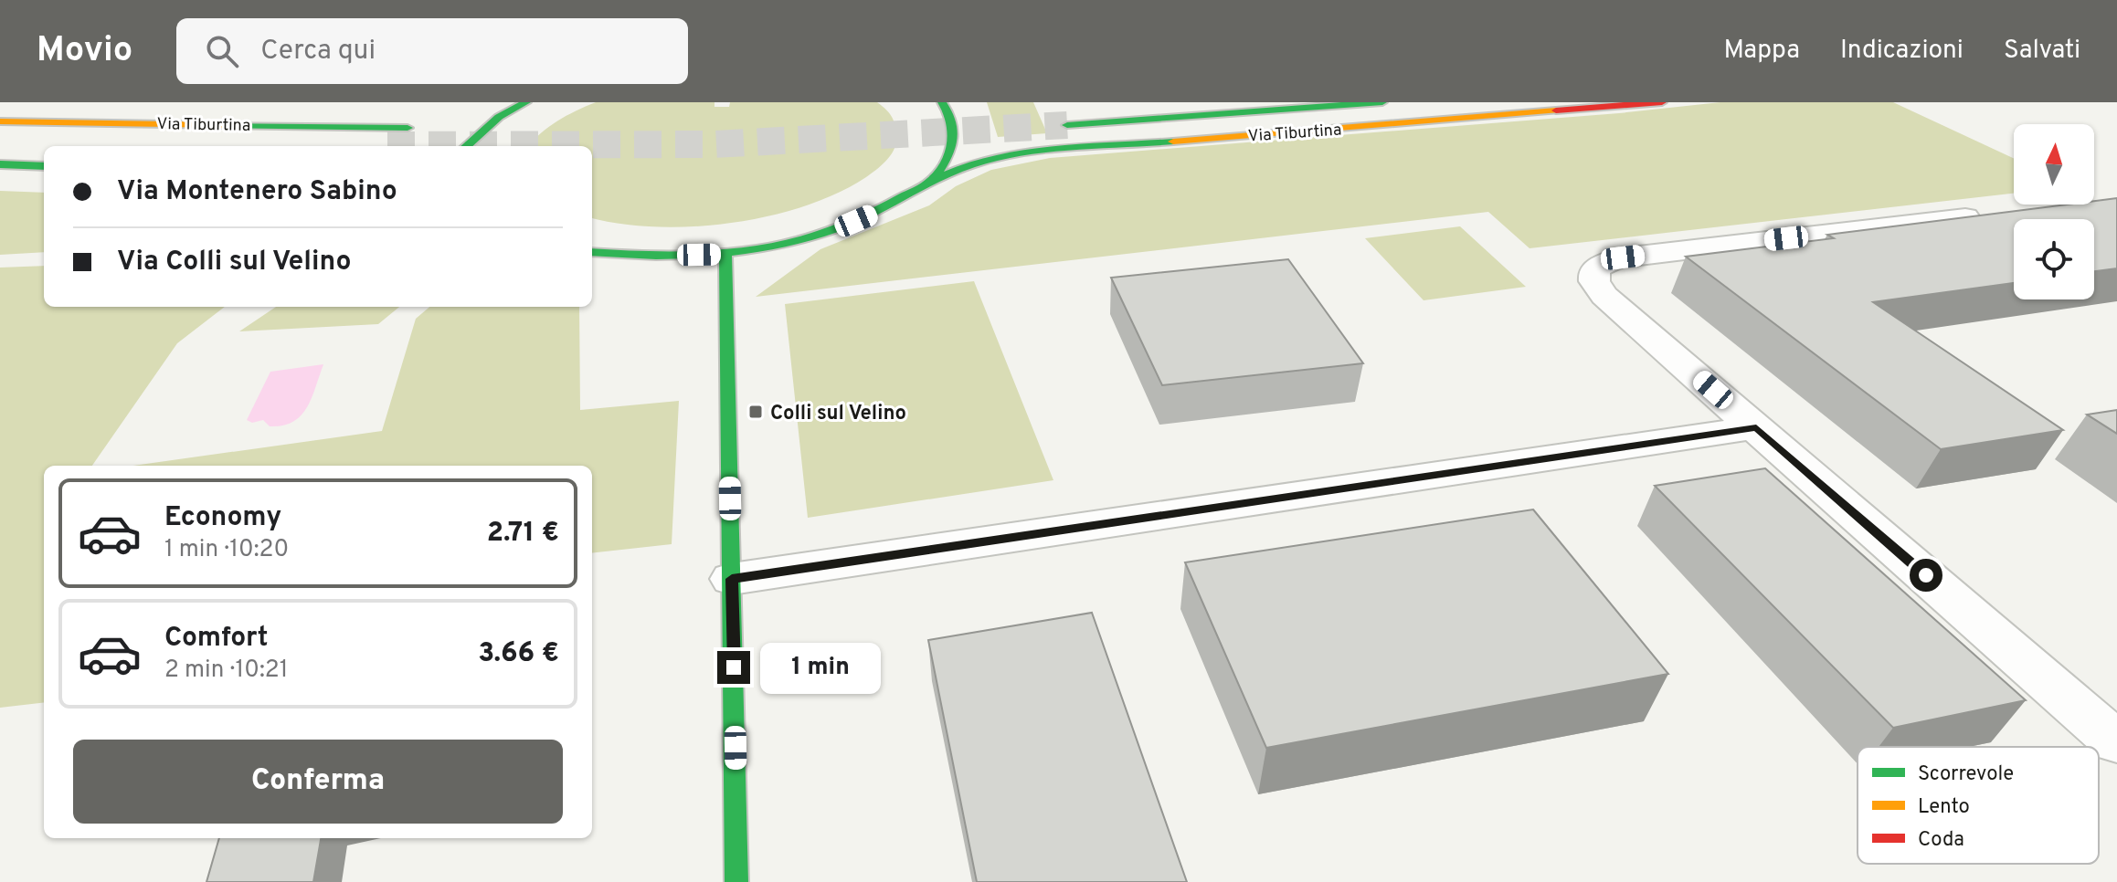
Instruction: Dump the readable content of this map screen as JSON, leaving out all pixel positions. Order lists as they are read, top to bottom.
{
  "streets": {
    "street": ["Via Tiburtina"]
  },
  "places": {
    "transit": ["Colli sul Velino"]
  },
  "legend": ["Scorrevole", "Lento", "Coda"],
  "north": "top",
  "page": {
    "header": "Movio",
    "search": "Cerca qui",
    "nav": ["Mappa", "Indicazioni", "Salvati"],
    "banner": ["Via Montenero Sabino", "Via Colli sul Velino"],
    "list": [
      {
        "name": "Economy",
        "note": "1 min · 10:20",
        "value": "2.71 €"
      },
      {
        "name": "Comfort",
        "note": "2 min · 10:21",
        "value": "3.66 €"
      }
    ],
    "bubble": "1 min",
    "buttons": "Conferma"
  }
}
